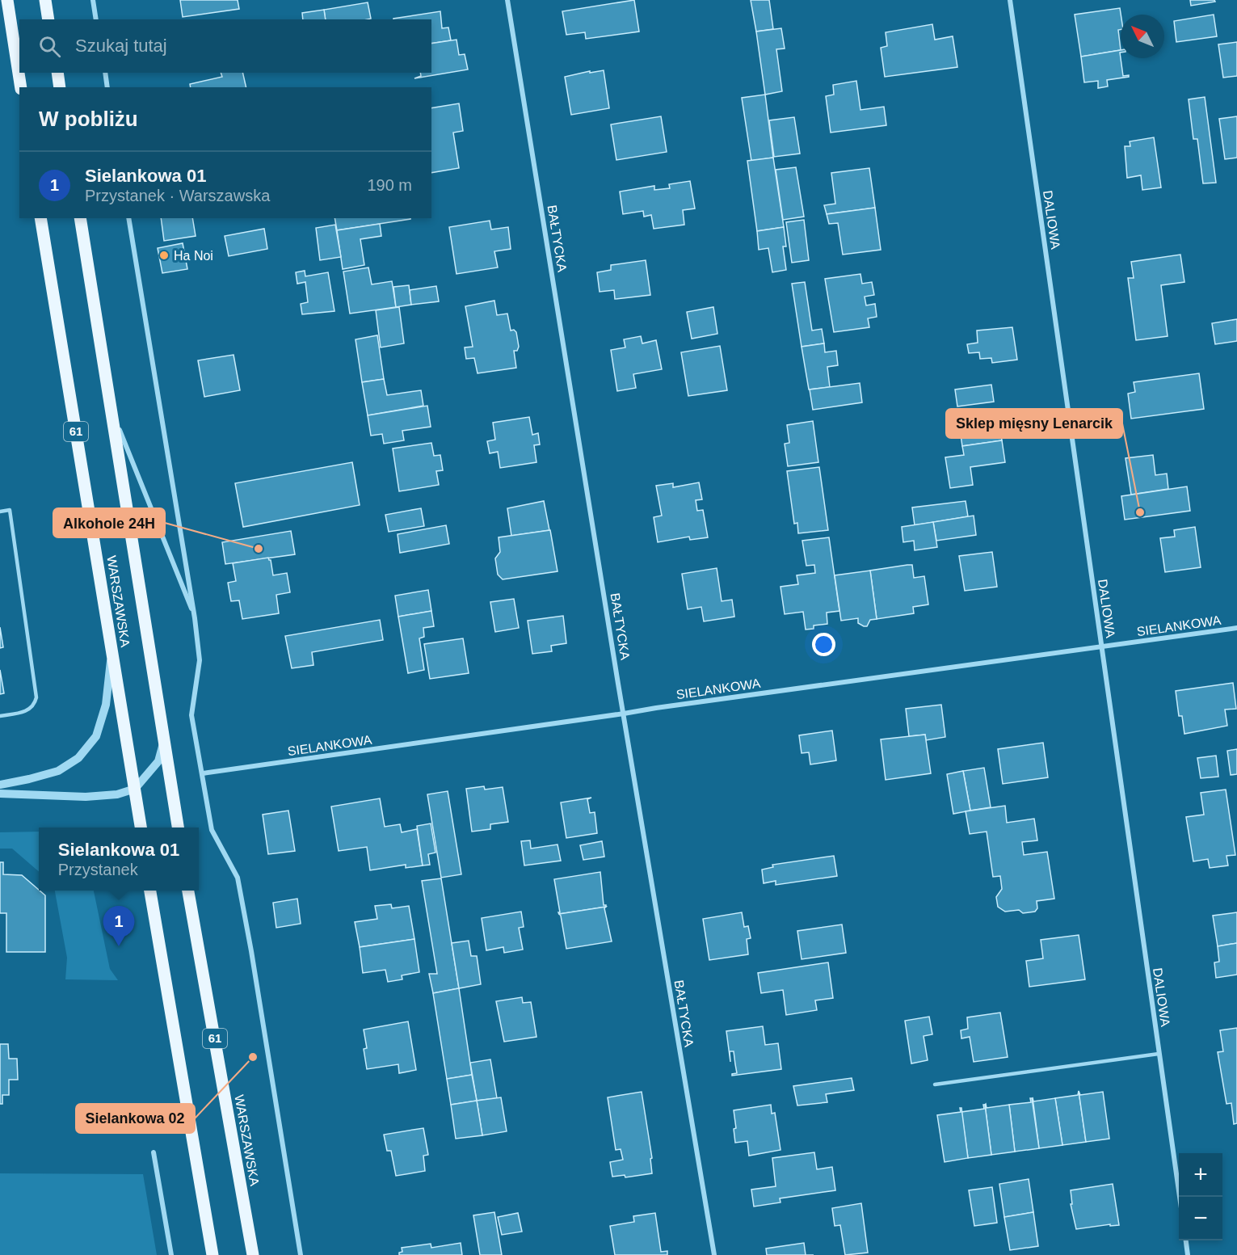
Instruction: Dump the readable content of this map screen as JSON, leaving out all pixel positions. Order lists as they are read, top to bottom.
{
  "streets": {
    "main road": ["61", "WARSZAWSKA"],
    "street": ["DALIOWA", "BAŁTYCKA", "SIELANKOWA"]
  },
  "crossings": [
    ["DALIOWA", "SIELANKOWA"],
    ["BAŁTYCKA", "SIELANKOWA"]
  ],
  "places": [
    "Ha Noi",
    "Sklep mięsny Lenarcik",
    "Alkohole 24H",
    "Sielankowa 02"
  ],
  "north": "top left",
  "page": {
    "search": "Szukaj tutaj",
    "heading": "W pobliżu",
    "list": [
      {
        "mark": "1",
        "name": "Sielankowa 01",
        "note": "Przystanek · Warszawska",
        "value": "190 m"
      }
    ],
    "popup": ["Sielankowa 01", "Przystanek"],
    "pins": "1",
    "map_buttons": ["+", "−"]
  }
}
